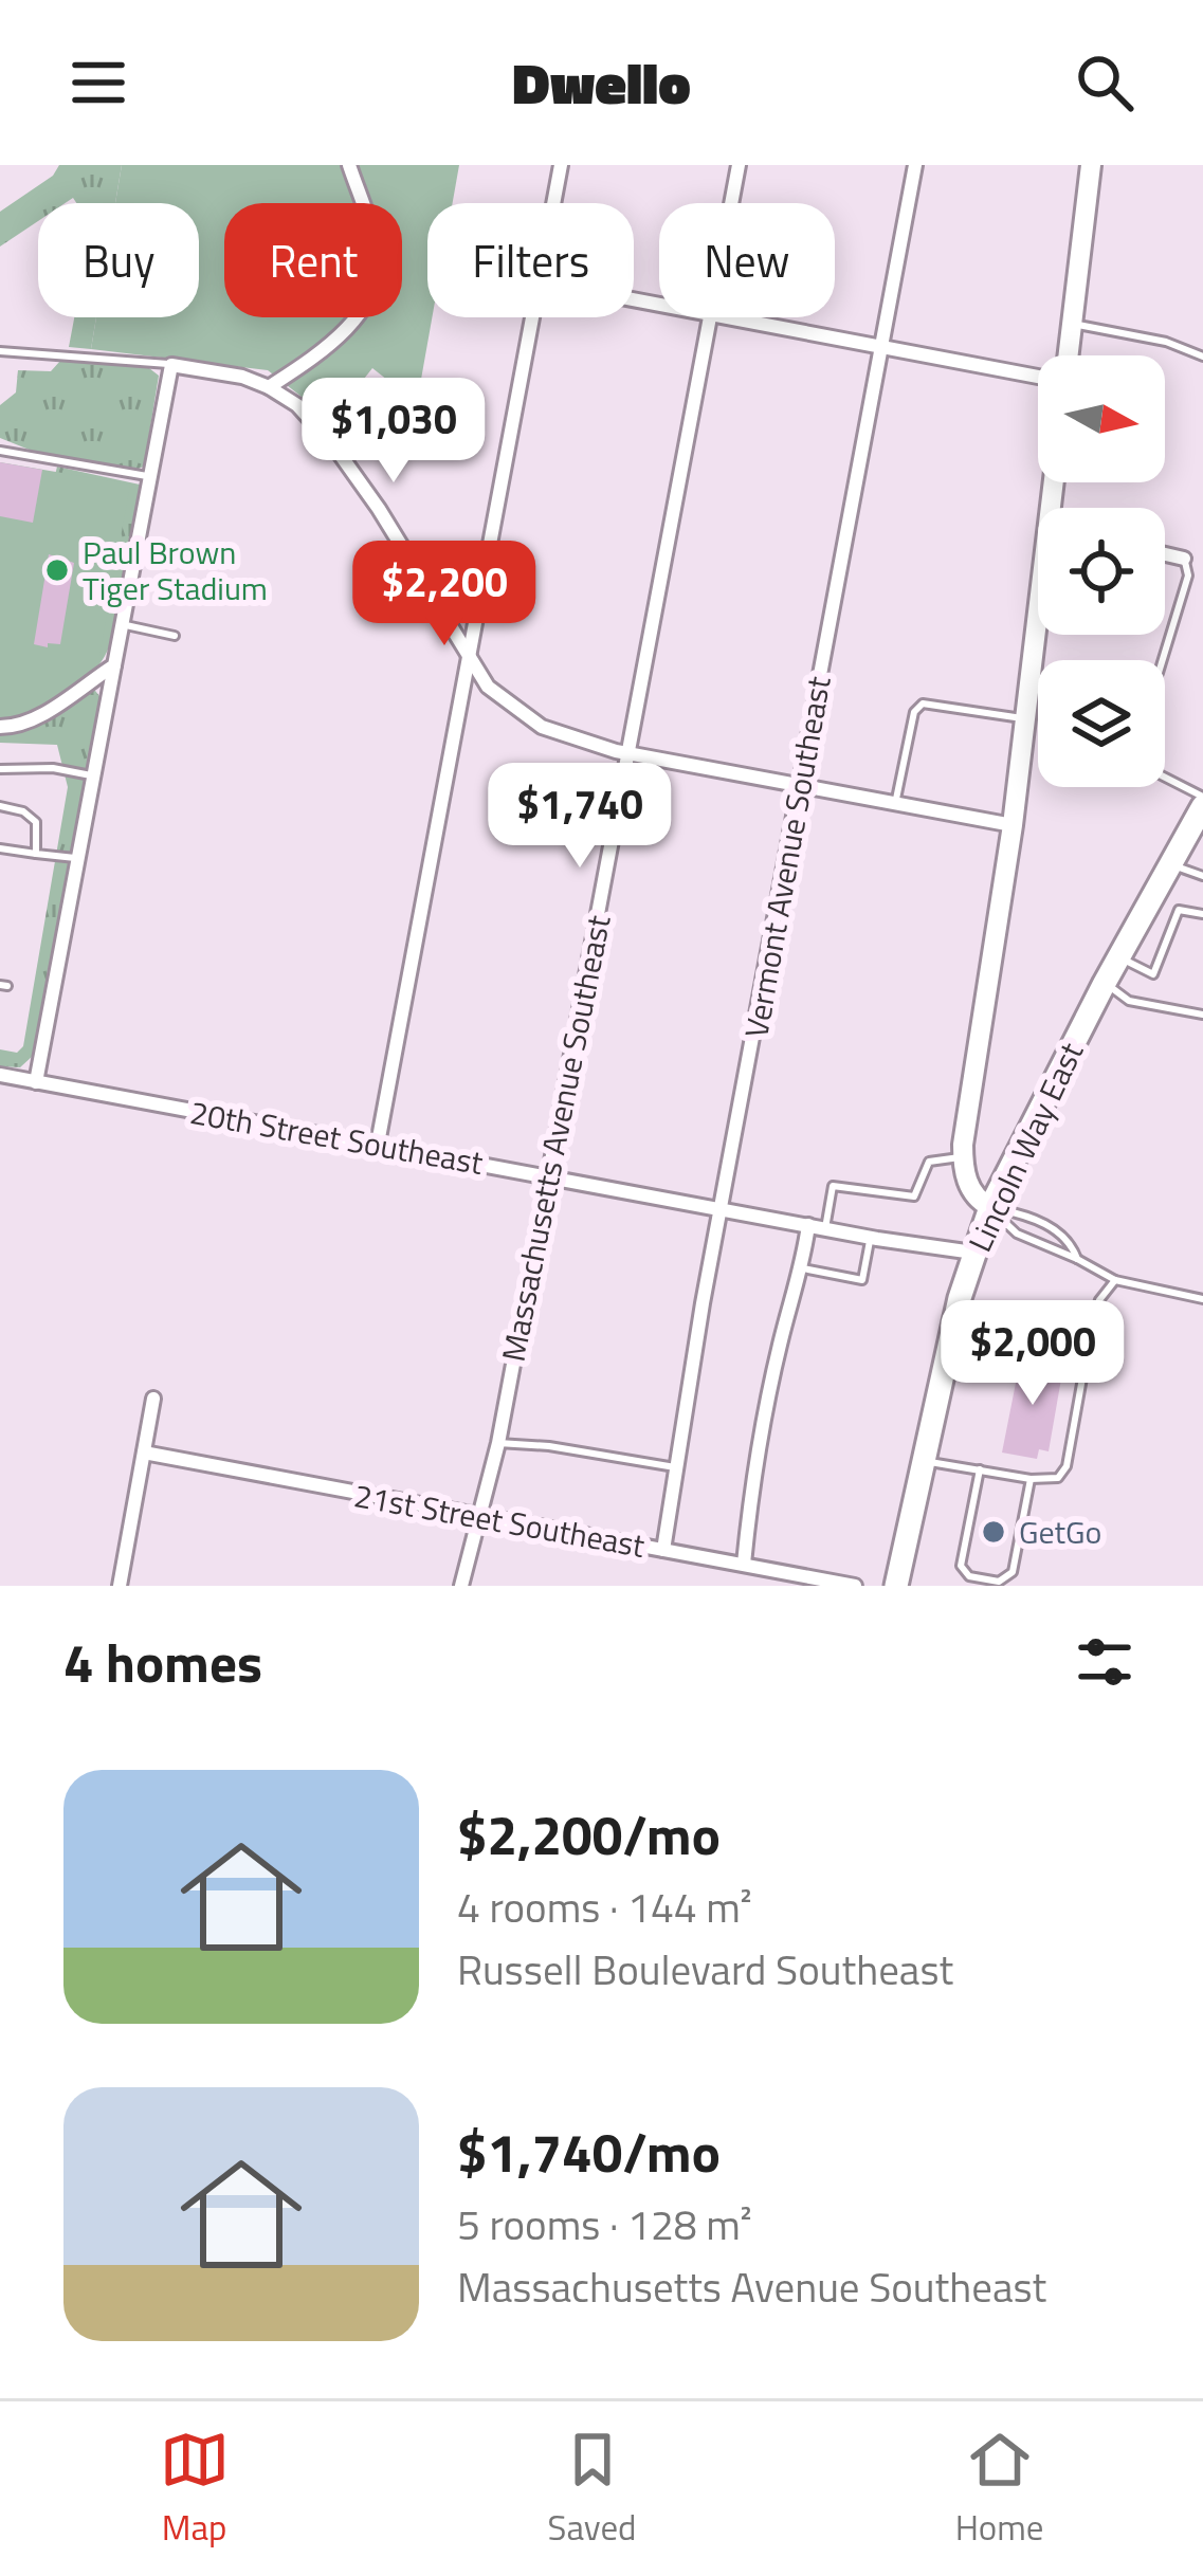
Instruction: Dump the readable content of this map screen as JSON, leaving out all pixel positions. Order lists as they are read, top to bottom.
{
  "streets": {
    "main road": ["Lincoln Way East"],
    "street": [
      "Vermont Avenue Southeast",
      "20th Street Southeast",
      "Massachusetts Avenue Southeast",
      "21st Street Southeast"
    ]
  },
  "crossings": [
    ["Vermont Avenue Southeast", "20th Street Southeast"],
    ["Vermont Avenue Southeast", "21st Street Southeast"],
    ["20th Street Southeast", "Massachusetts Avenue Southeast"],
    ["20th Street Southeast", "Lincoln Way East"],
    ["Massachusetts Avenue Southeast", "21st Street Southeast"]
  ],
  "places": ["Paul Brown Tiger Stadium", "GetGo"],
  "north": "right",
  "page": {
    "header": "Dwello",
    "chip": [
      "Buy",
      "Rent",
      "Filters",
      "New"
    ],
    "price": [
      "$1,030",
      "$2,200",
      "$1,740",
      "$2,000"
    ],
    "heading": "4 homes",
    "list": [
      {
        "name": "$2,200/mo",
        "note": "4 rooms · 144 m² · Russell Boulevard Southeast"
      },
      {
        "name": "$1,740/mo",
        "note": "5 rooms · 128 m² · Massachusetts Avenue Southeast"
      }
    ],
    "tabs": ["Map", "Saved", "Home"]
  }
}
